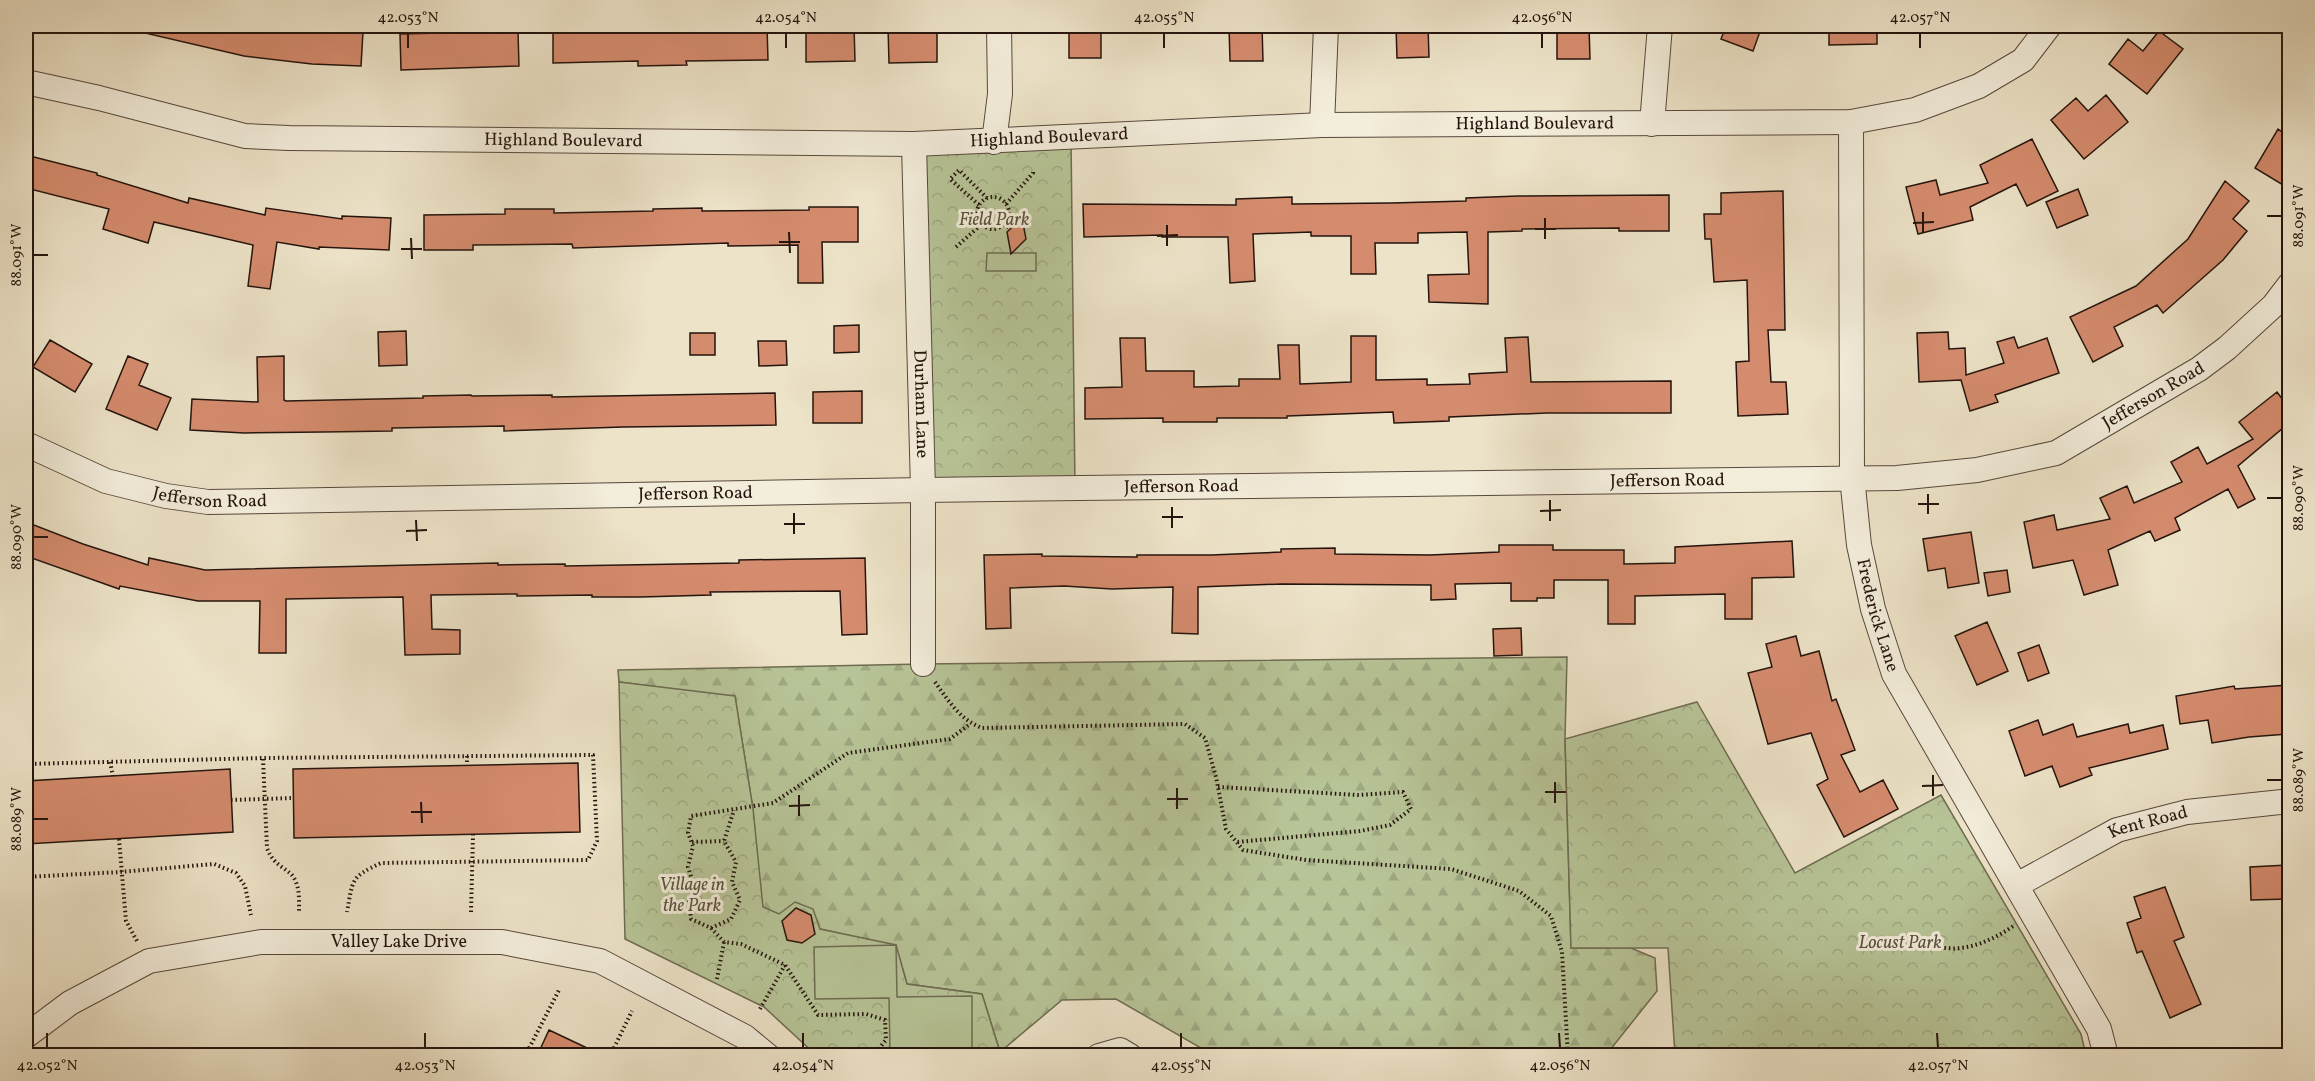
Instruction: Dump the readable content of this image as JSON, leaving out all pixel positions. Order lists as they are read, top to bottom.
{
  "streets": {
    "street": [
      "Highland Boulevard",
      "Jefferson Road",
      "Durham Lane",
      "Frederick Lane",
      "Kent Road",
      "Valley Lake Drive"
    ]
  },
  "crossings": [
    ["Highland Boulevard", "Durham Lane"],
    ["Highland Boulevard", "Frederick Lane"],
    ["Jefferson Road", "Durham Lane"],
    ["Jefferson Road", "Frederick Lane"],
    ["Frederick Lane", "Kent Road"]
  ],
  "parks": ["Field Park", "Village in the Park", "Locust Park"],
  "coordinates": [
    "42.053°N",
    "42.054°N",
    "42.055°N",
    "42.056°N",
    "42.057°N",
    "88.091°W",
    "88.090°W",
    "88.089°W",
    "42.052°N"
  ]
}
